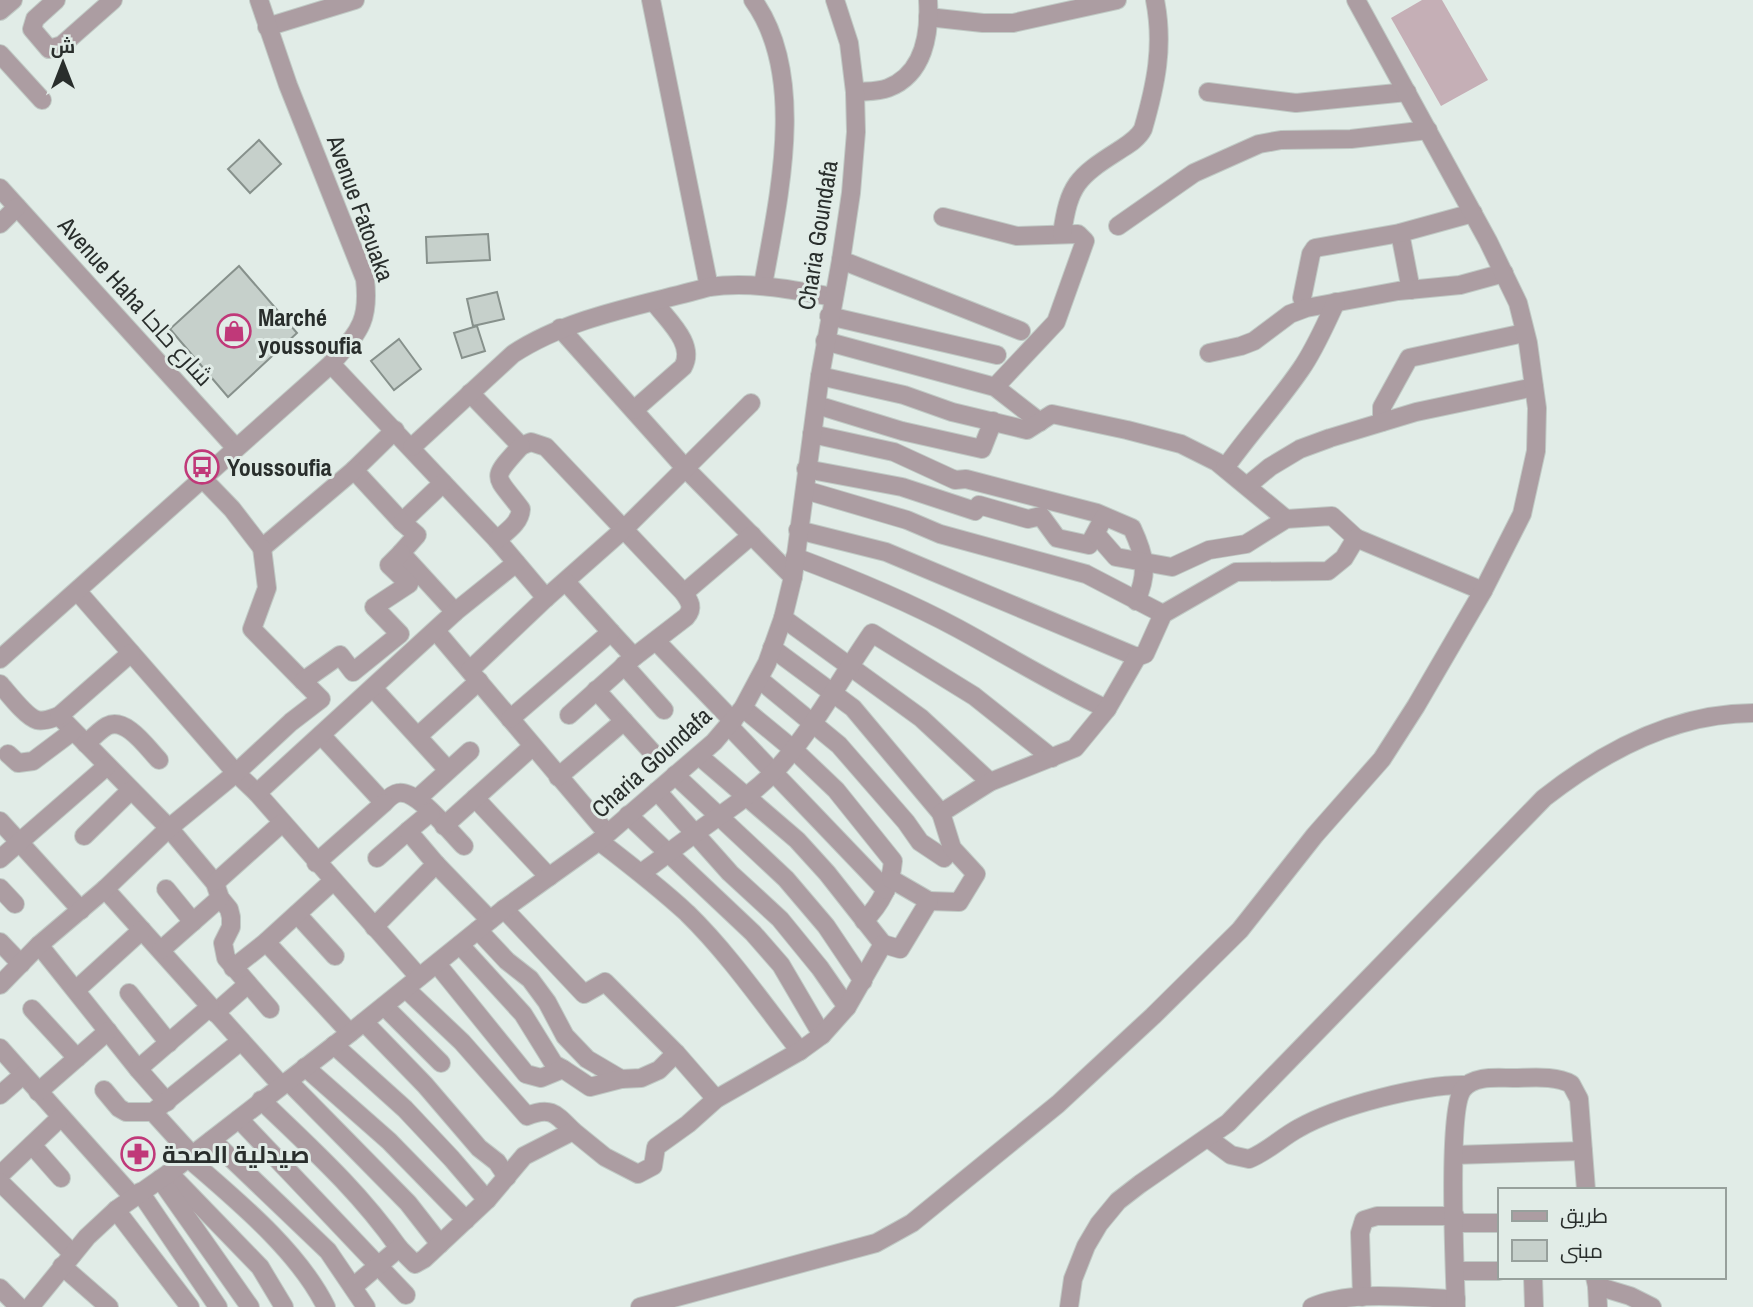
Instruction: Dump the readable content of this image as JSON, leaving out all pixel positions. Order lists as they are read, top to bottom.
{
  "streets": {
    "street": ["Avenue Fatouaka", "Charia Goundafa", "Avenue Haha شارع حاحا"]
  },
  "crossings": [
    ["Avenue Fatouaka", "Avenue Haha شارع حاحا"]
  ],
  "places": {
    "shop": ["Marché youssoufia"],
    "bus stop": ["Youssoufia"],
    "pharmacy": ["صيدلية الصحة"]
  },
  "legend": ["طريق", "مبنى"],
  "north": "top"
}
